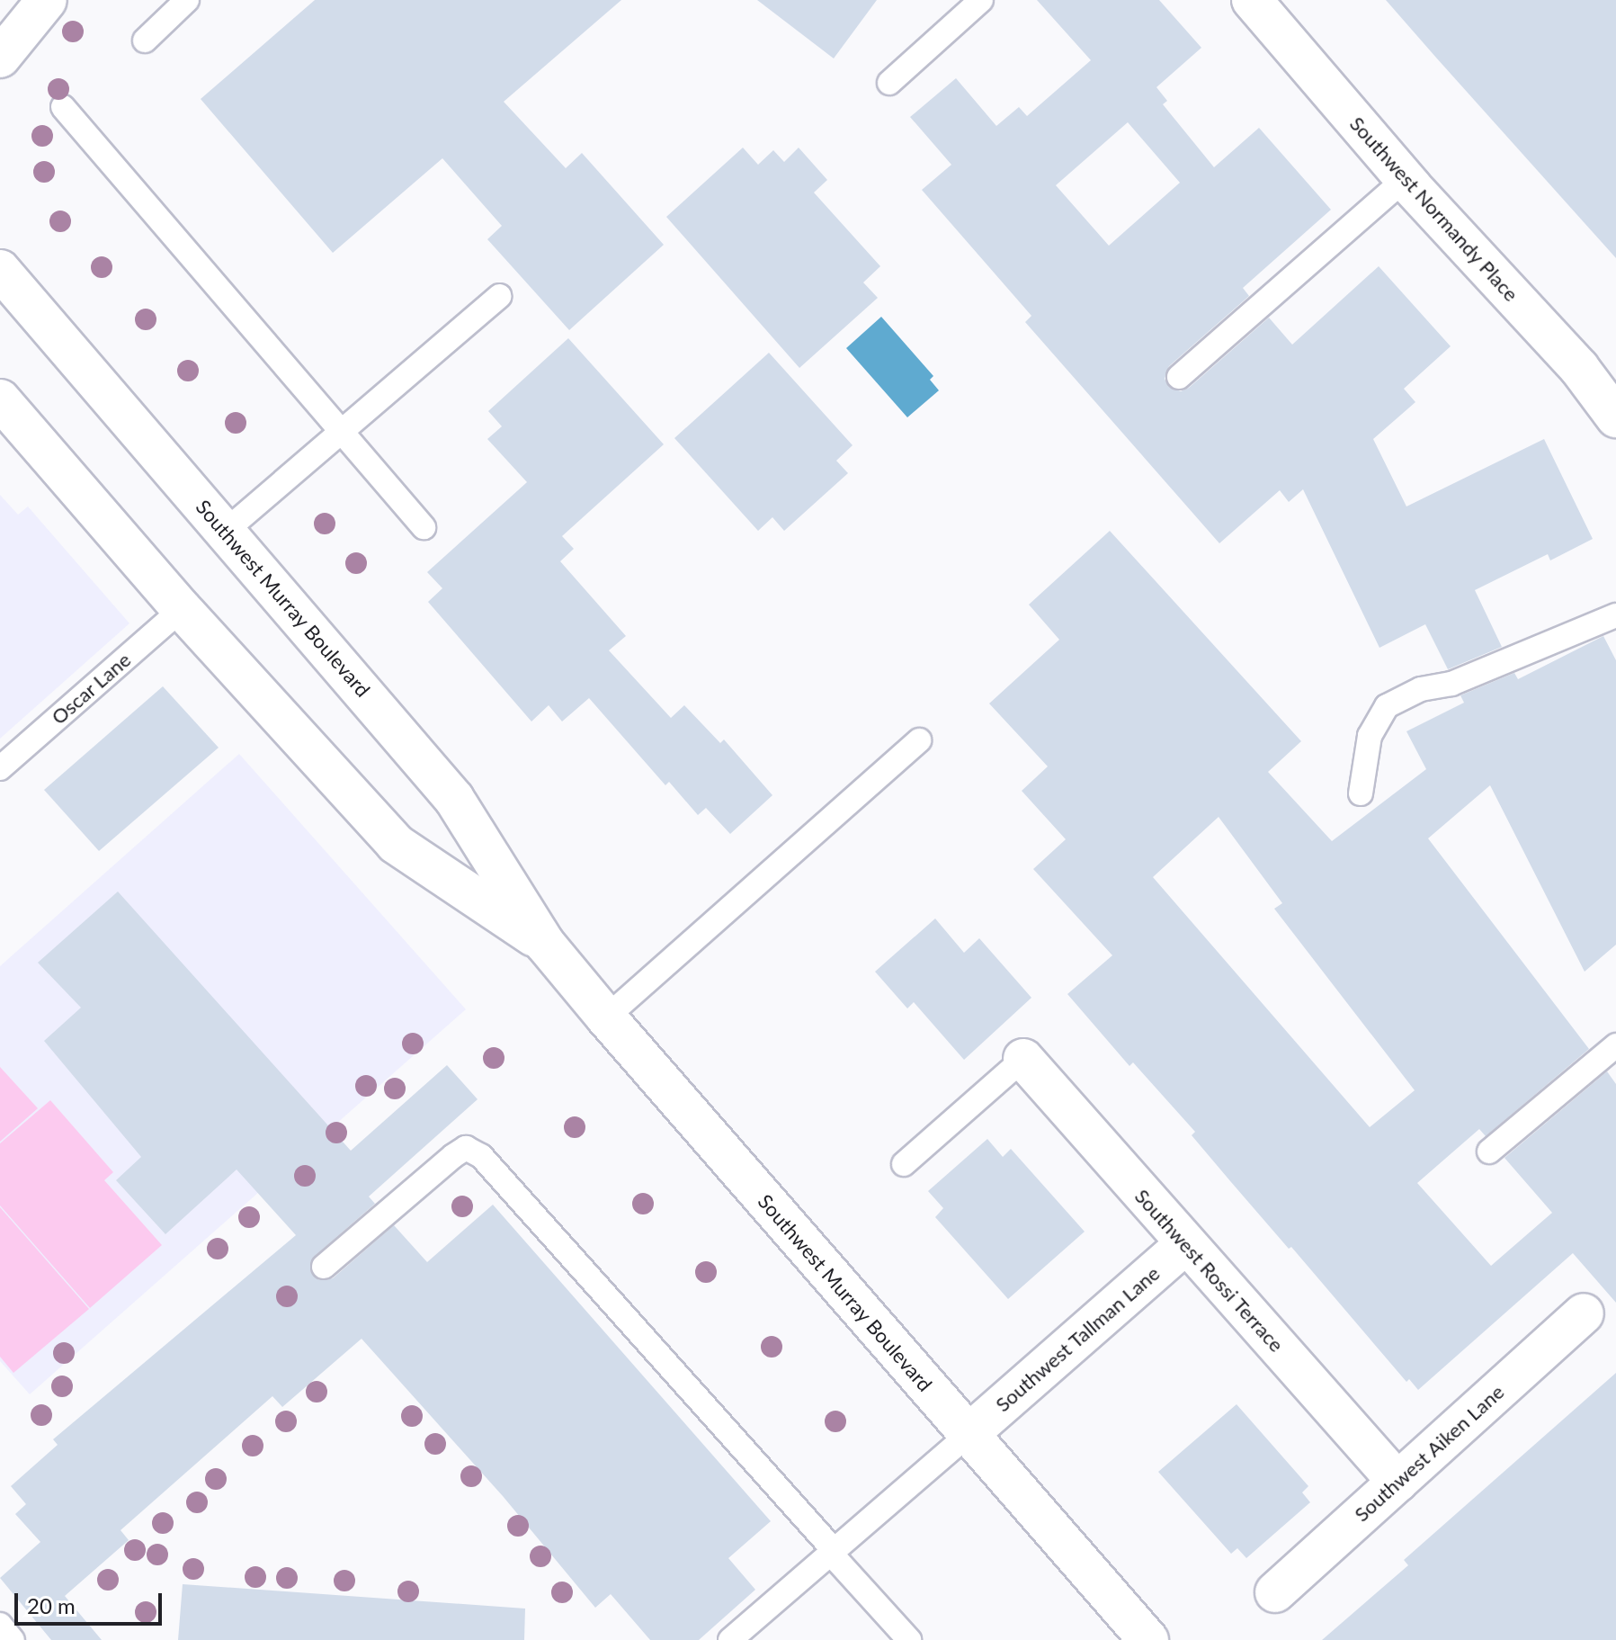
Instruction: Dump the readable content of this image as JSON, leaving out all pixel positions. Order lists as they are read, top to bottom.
{
  "streets": {
    "main road": [
      "Southwest Normandy Place",
      "Southwest Murray Boulevard",
      "Southwest Rossi Terrace",
      "Southwest Tallman Lane",
      "Southwest Aiken Lane"
    ],
    "lane": ["Oscar Lane"]
  },
  "crossings": [
    ["Southwest Murray Boulevard", "Oscar Lane"],
    ["Southwest Murray Boulevard", "Southwest Tallman Lane"],
    ["Southwest Rossi Terrace", "Southwest Tallman Lane"],
    ["Southwest Rossi Terrace", "Southwest Aiken Lane"]
  ],
  "scale_bar": "20 m"
}
